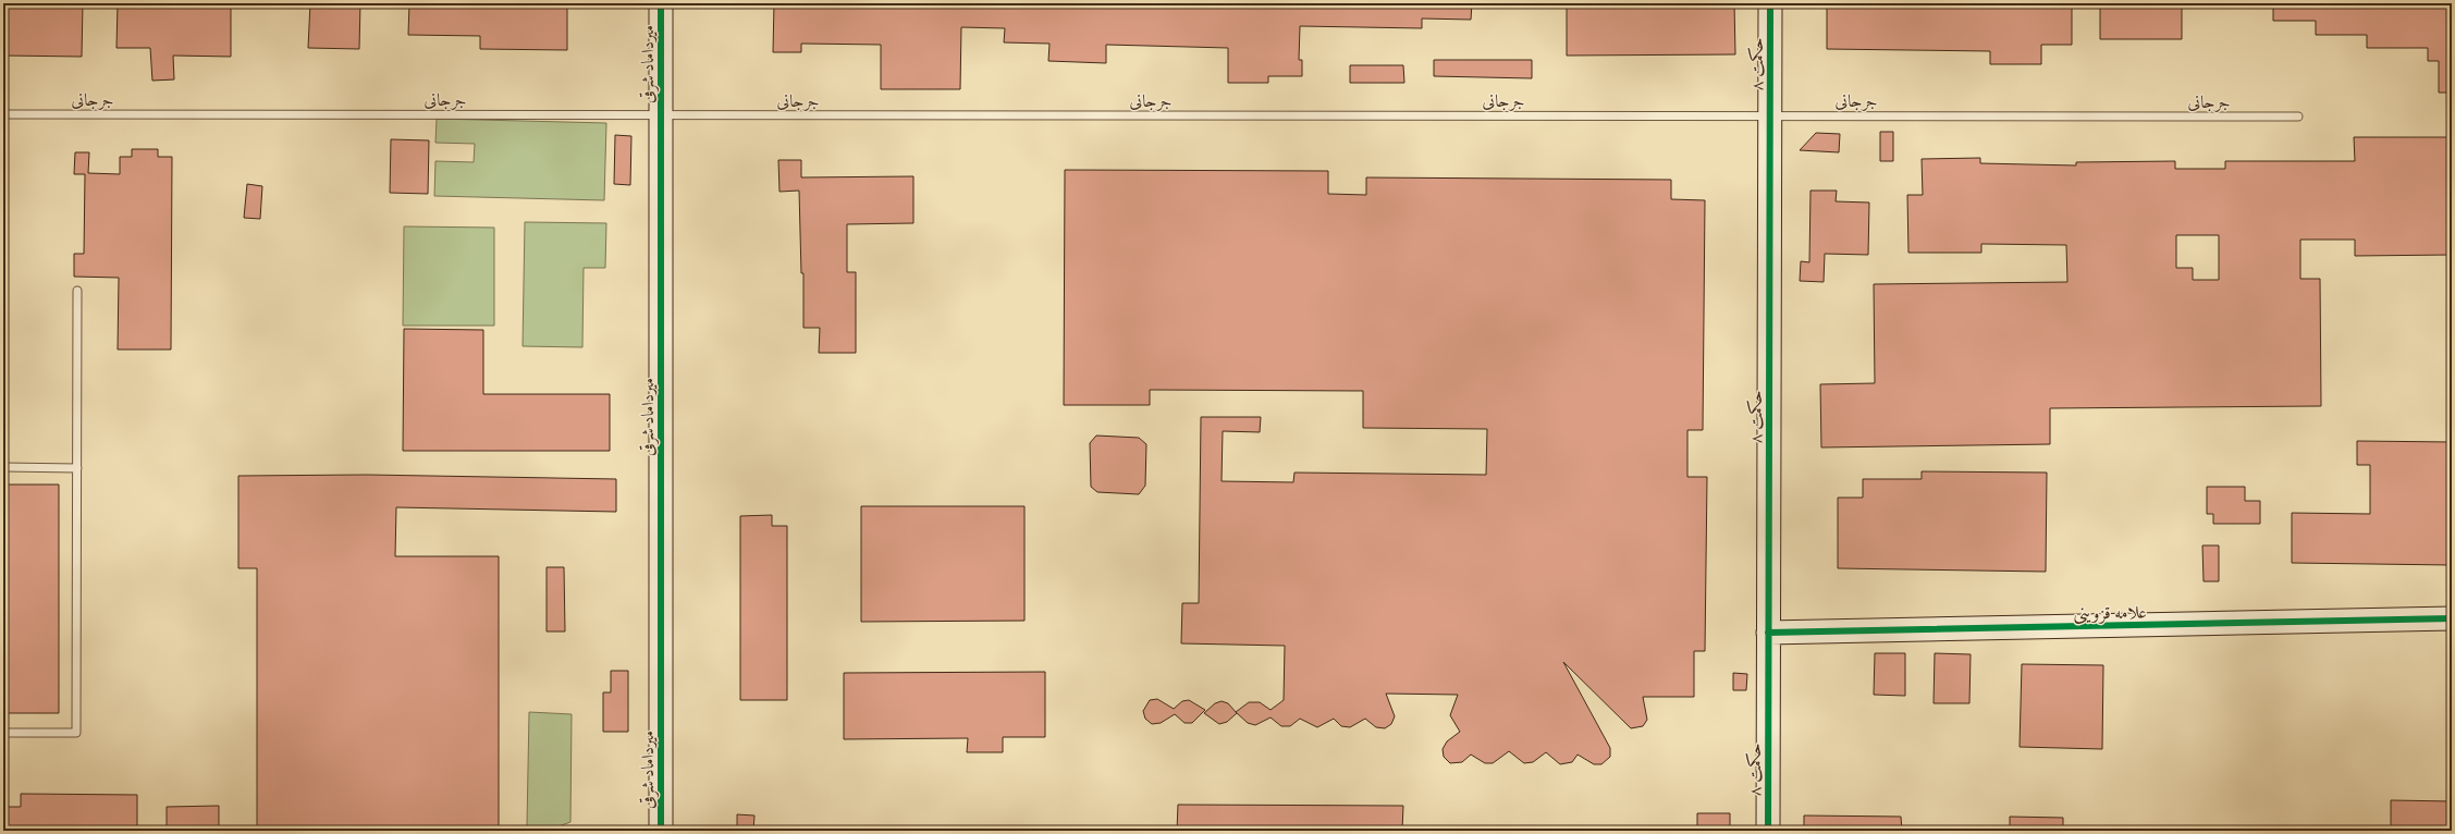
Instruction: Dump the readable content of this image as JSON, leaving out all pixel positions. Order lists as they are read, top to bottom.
{
  "streets": {
    "street": ["میرداماد شرقی", "حکمت ۸", "علامه قزوینی"],
    "lane": ["جرجانی"]
  },
  "crossings": [
    ["میرداماد شرقی", "جرجانی"],
    ["حکمت ۸", "جرجانی"],
    ["حکمت ۸", "علامه قزوینی"]
  ]
}
